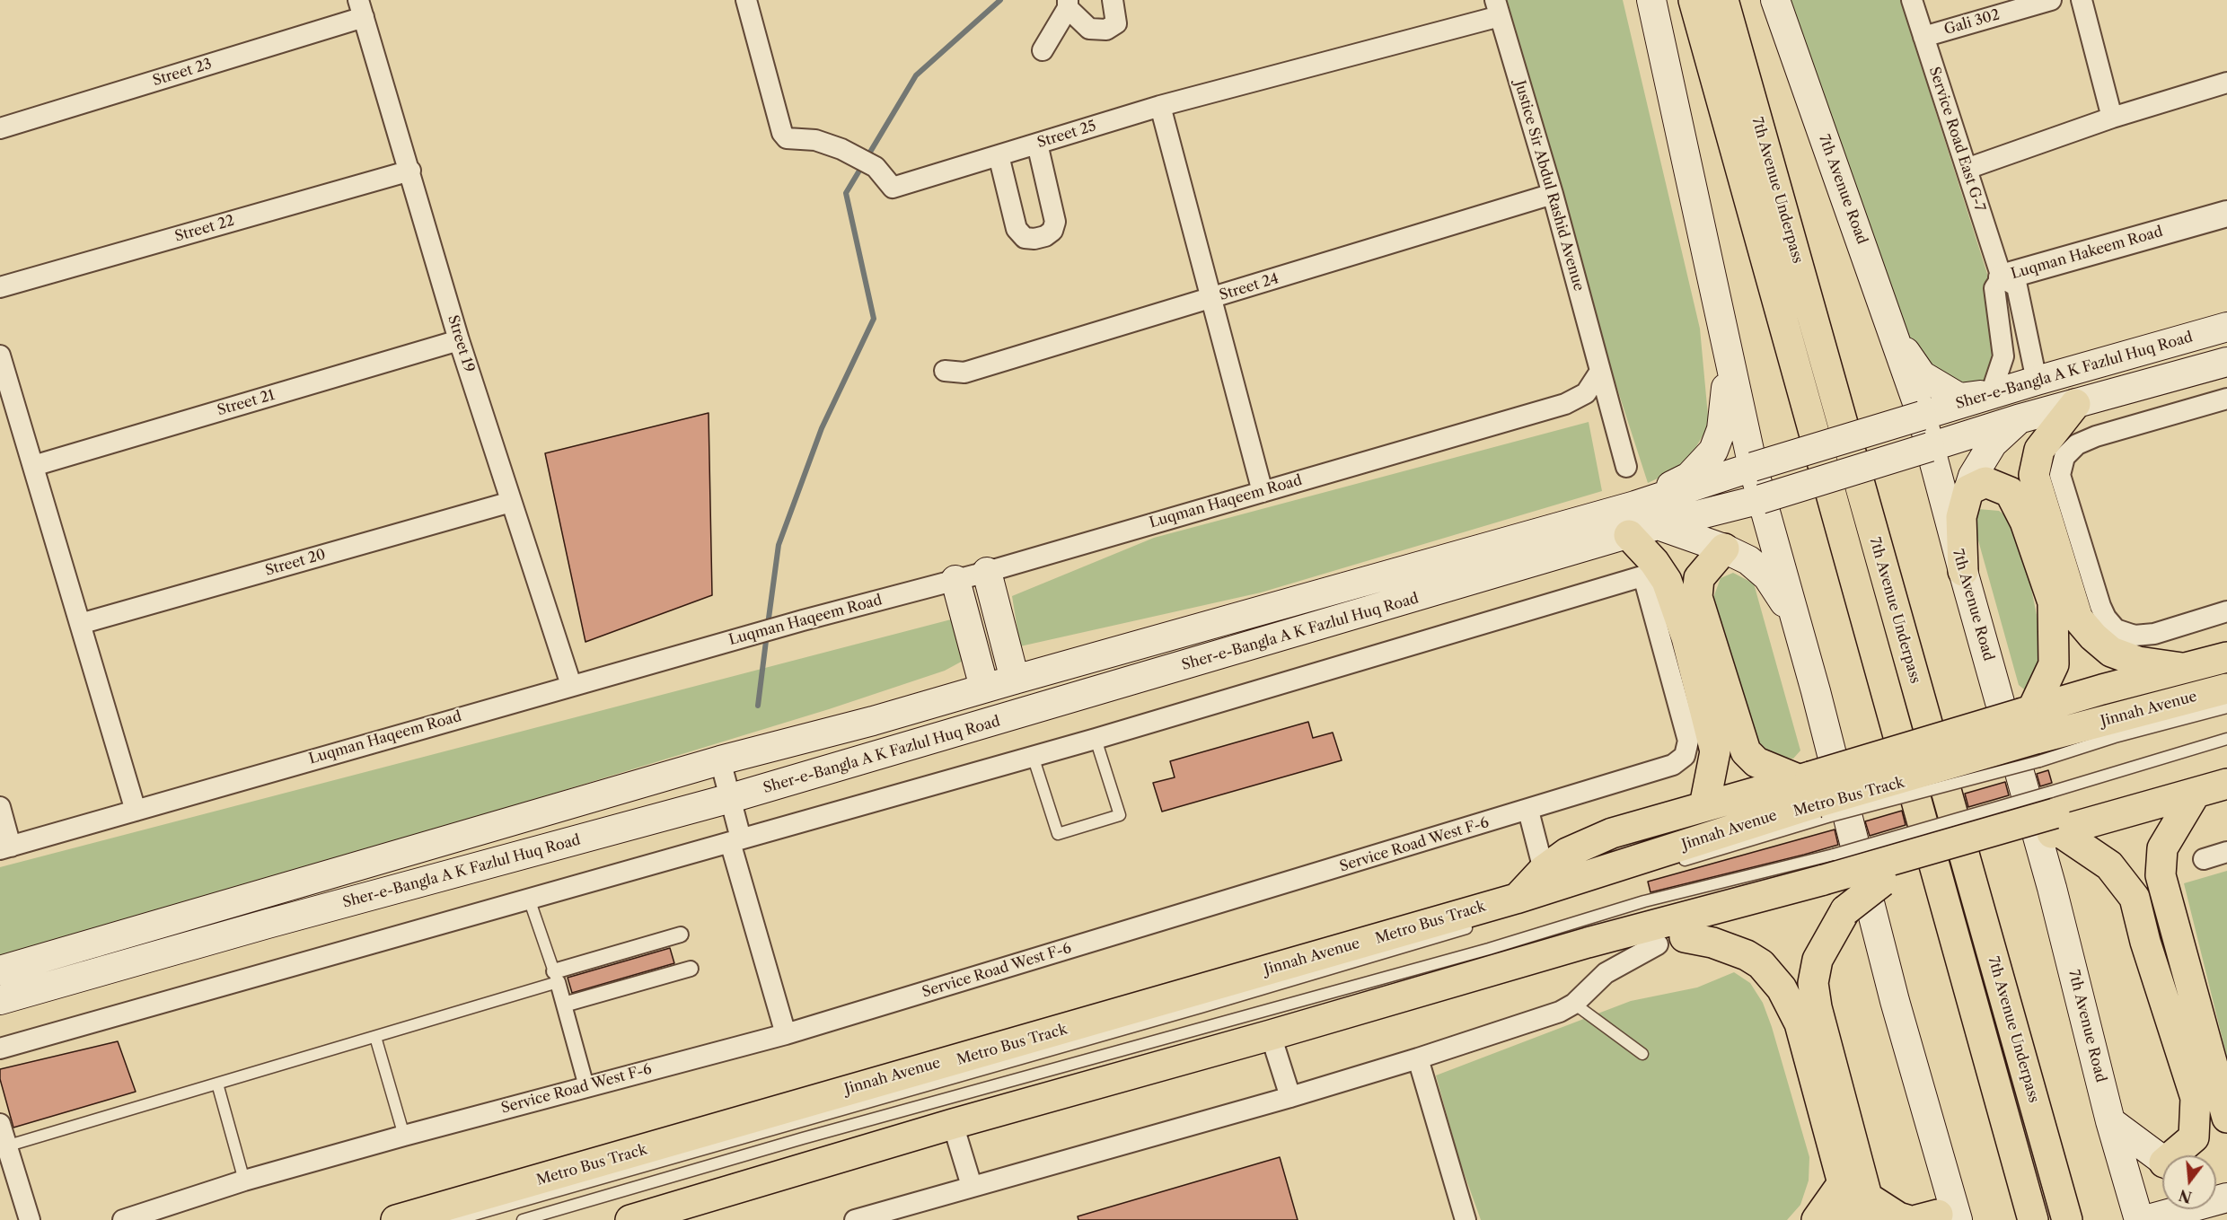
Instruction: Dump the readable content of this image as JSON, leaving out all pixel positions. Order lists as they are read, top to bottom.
{
  "streets": {
    "main road": [
      "7th Avenue Road",
      "7th Avenue Underpass",
      "Sher-e-Bangla A K Fazlul Huq Road",
      "Jinnah Avenue"
    ],
    "street": [
      "Gali 302",
      "Street 23",
      "Street 25",
      "Service Road East G-7",
      "Justice Sir Abdul Rashid Avenue",
      "Street 22",
      "Luqman Hakeem Road",
      "Street 24",
      "Street 19",
      "Street 21",
      "Luqman Haqeem Road",
      "Street 20",
      "Service Road West F-6"
    ],
    "lane": ["Metro Bus Track"]
  },
  "crossings": [
    ["Gali 302", "Service Road East G-7"],
    ["Street 23", "Street 19"],
    ["Street 25", "Justice Sir Abdul Rashid Avenue"],
    ["Service Road East G-7", "Luqman Hakeem Road"],
    ["Justice Sir Abdul Rashid Avenue", "Street 24"],
    ["Justice Sir Abdul Rashid Avenue", "Luqman Haqeem Road"],
    ["7th Avenue Road", "Sher-e-Bangla A K Fazlul Huq Road"],
    ["Street 22", "Street 19"],
    ["Luqman Hakeem Road", "Sher-e-Bangla A K Fazlul Huq Road"],
    ["Street 19", "Street 21"],
    ["Street 19", "Luqman Haqeem Road"],
    ["Street 19", "Street 20"],
    ["Jinnah Avenue", "Metro Bus Track"]
  ],
  "north": "bottom"
}
